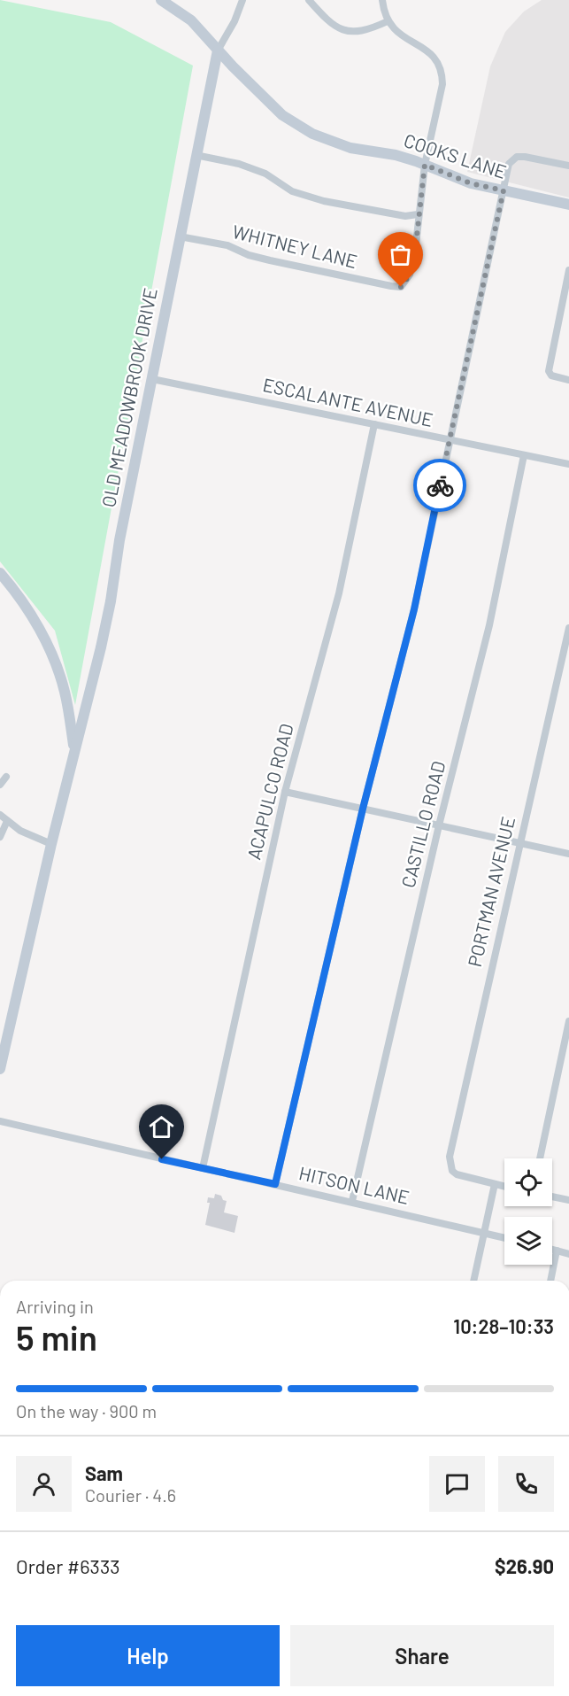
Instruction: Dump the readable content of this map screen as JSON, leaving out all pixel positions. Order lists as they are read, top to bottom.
{
  "streets": {
    "main road": ["COOKS LANE", "OLD MEADOWBROOK DRIVE"],
    "street": [
      "WHITNEY LANE",
      "ESCALANTE AVENUE",
      "ACAPULCO ROAD",
      "CASTILLO ROAD",
      "PORTMAN AVENUE",
      "HITSON LANE"
    ]
  },
  "crossings": [
    ["COOKS LANE", "WHITNEY LANE"],
    ["COOKS LANE", "OLD MEADOWBROOK DRIVE"],
    ["WHITNEY LANE", "OLD MEADOWBROOK DRIVE"],
    ["OLD MEADOWBROOK DRIVE", "ESCALANTE AVENUE"],
    ["ESCALANTE AVENUE", "ACAPULCO ROAD"],
    ["ESCALANTE AVENUE", "CASTILLO ROAD"],
    ["ACAPULCO ROAD", "HITSON LANE"],
    ["CASTILLO ROAD", "HITSON LANE"]
  ],
  "page": {
    "heading": ["5 min", "Arriving in", "10:28–10:33"],
    "panel": [
      "Sam",
      "Courier · 4.6",
      "Order #6333",
      "$26.90"
    ],
    "bar": "On the way · 900 m",
    "buttons": ["Help", "Share"]
  }
}
